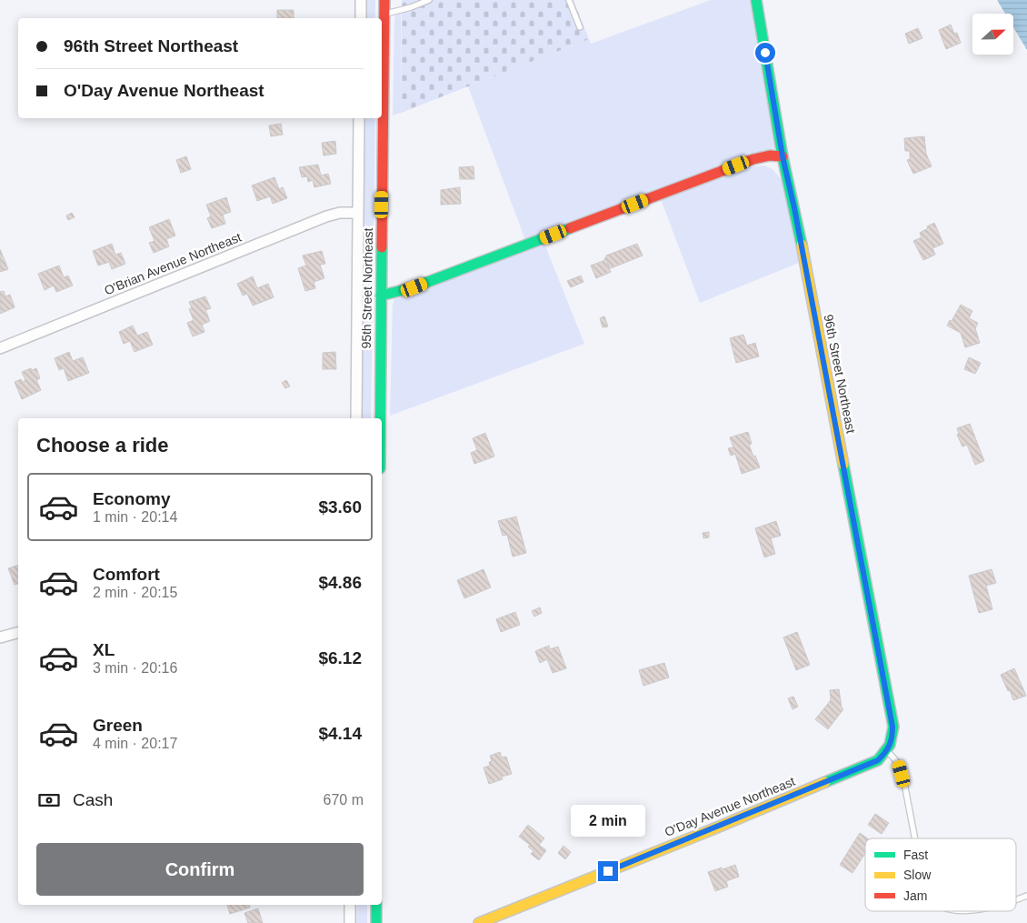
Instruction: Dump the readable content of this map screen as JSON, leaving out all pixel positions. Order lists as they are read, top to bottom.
{
  "streets": {
    "street": [
      "O'Brian Avenue Northeast",
      "95th Street Northeast",
      "96th Street Northeast",
      "O'Day Avenue Northeast"
    ]
  },
  "crossings": [
    ["96th Street Northeast", "O'Day Avenue Northeast"]
  ],
  "legend": ["Fast", "Slow", "Jam"],
  "north": "right",
  "page": {
    "banner": ["96th Street Northeast", "O'Day Avenue Northeast"],
    "heading": "Choose a ride",
    "list": [
      {
        "name": "Economy",
        "note": "1 min · 20:14",
        "value": "$3.60"
      },
      {
        "name": "Comfort",
        "note": "2 min · 20:15",
        "value": "$4.86"
      },
      {
        "name": "XL",
        "note": "3 min · 20:16",
        "value": "$6.12"
      },
      {
        "name": "Green",
        "note": "4 min · 20:17",
        "value": "$4.14"
      }
    ],
    "pay": ["Cash", "670 m"],
    "bubble": "2 min",
    "buttons": "Confirm"
  }
}
